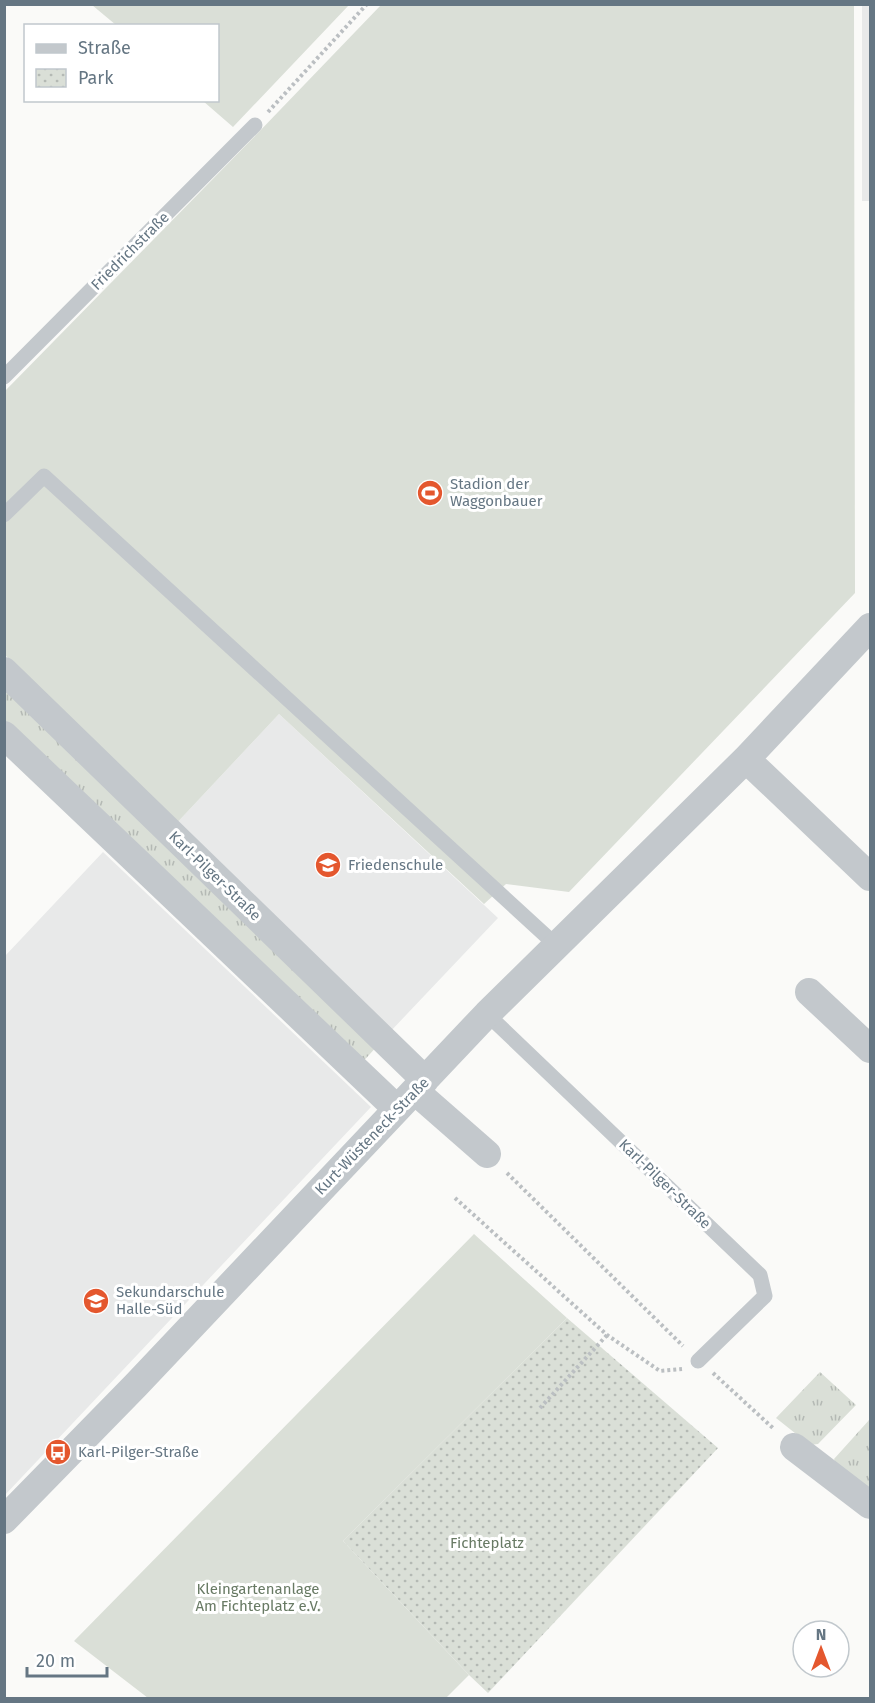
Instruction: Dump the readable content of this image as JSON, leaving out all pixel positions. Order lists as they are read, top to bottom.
{
  "streets": {
    "street": ["Karl-Pilger-Straße", "Kurt-Wüsteneck-Straße"],
    "lane": ["Friedrichstraße"]
  },
  "crossings": [
    ["Karl-Pilger-Straße", "Kurt-Wüsteneck-Straße"]
  ],
  "parks": ["Fichteplatz", "Kleingartenanlage Am Fichteplatz e.V."],
  "places": {
    "sports": ["Stadion der Waggonbauer"],
    "school or university": ["Friedenschule", "Sekundarschule Halle-Süd"],
    "bus stop": ["Karl-Pilger-Straße"]
  },
  "legend": ["Straße", "Park"],
  "scale_bar": "20 m",
  "north": "top"
}
